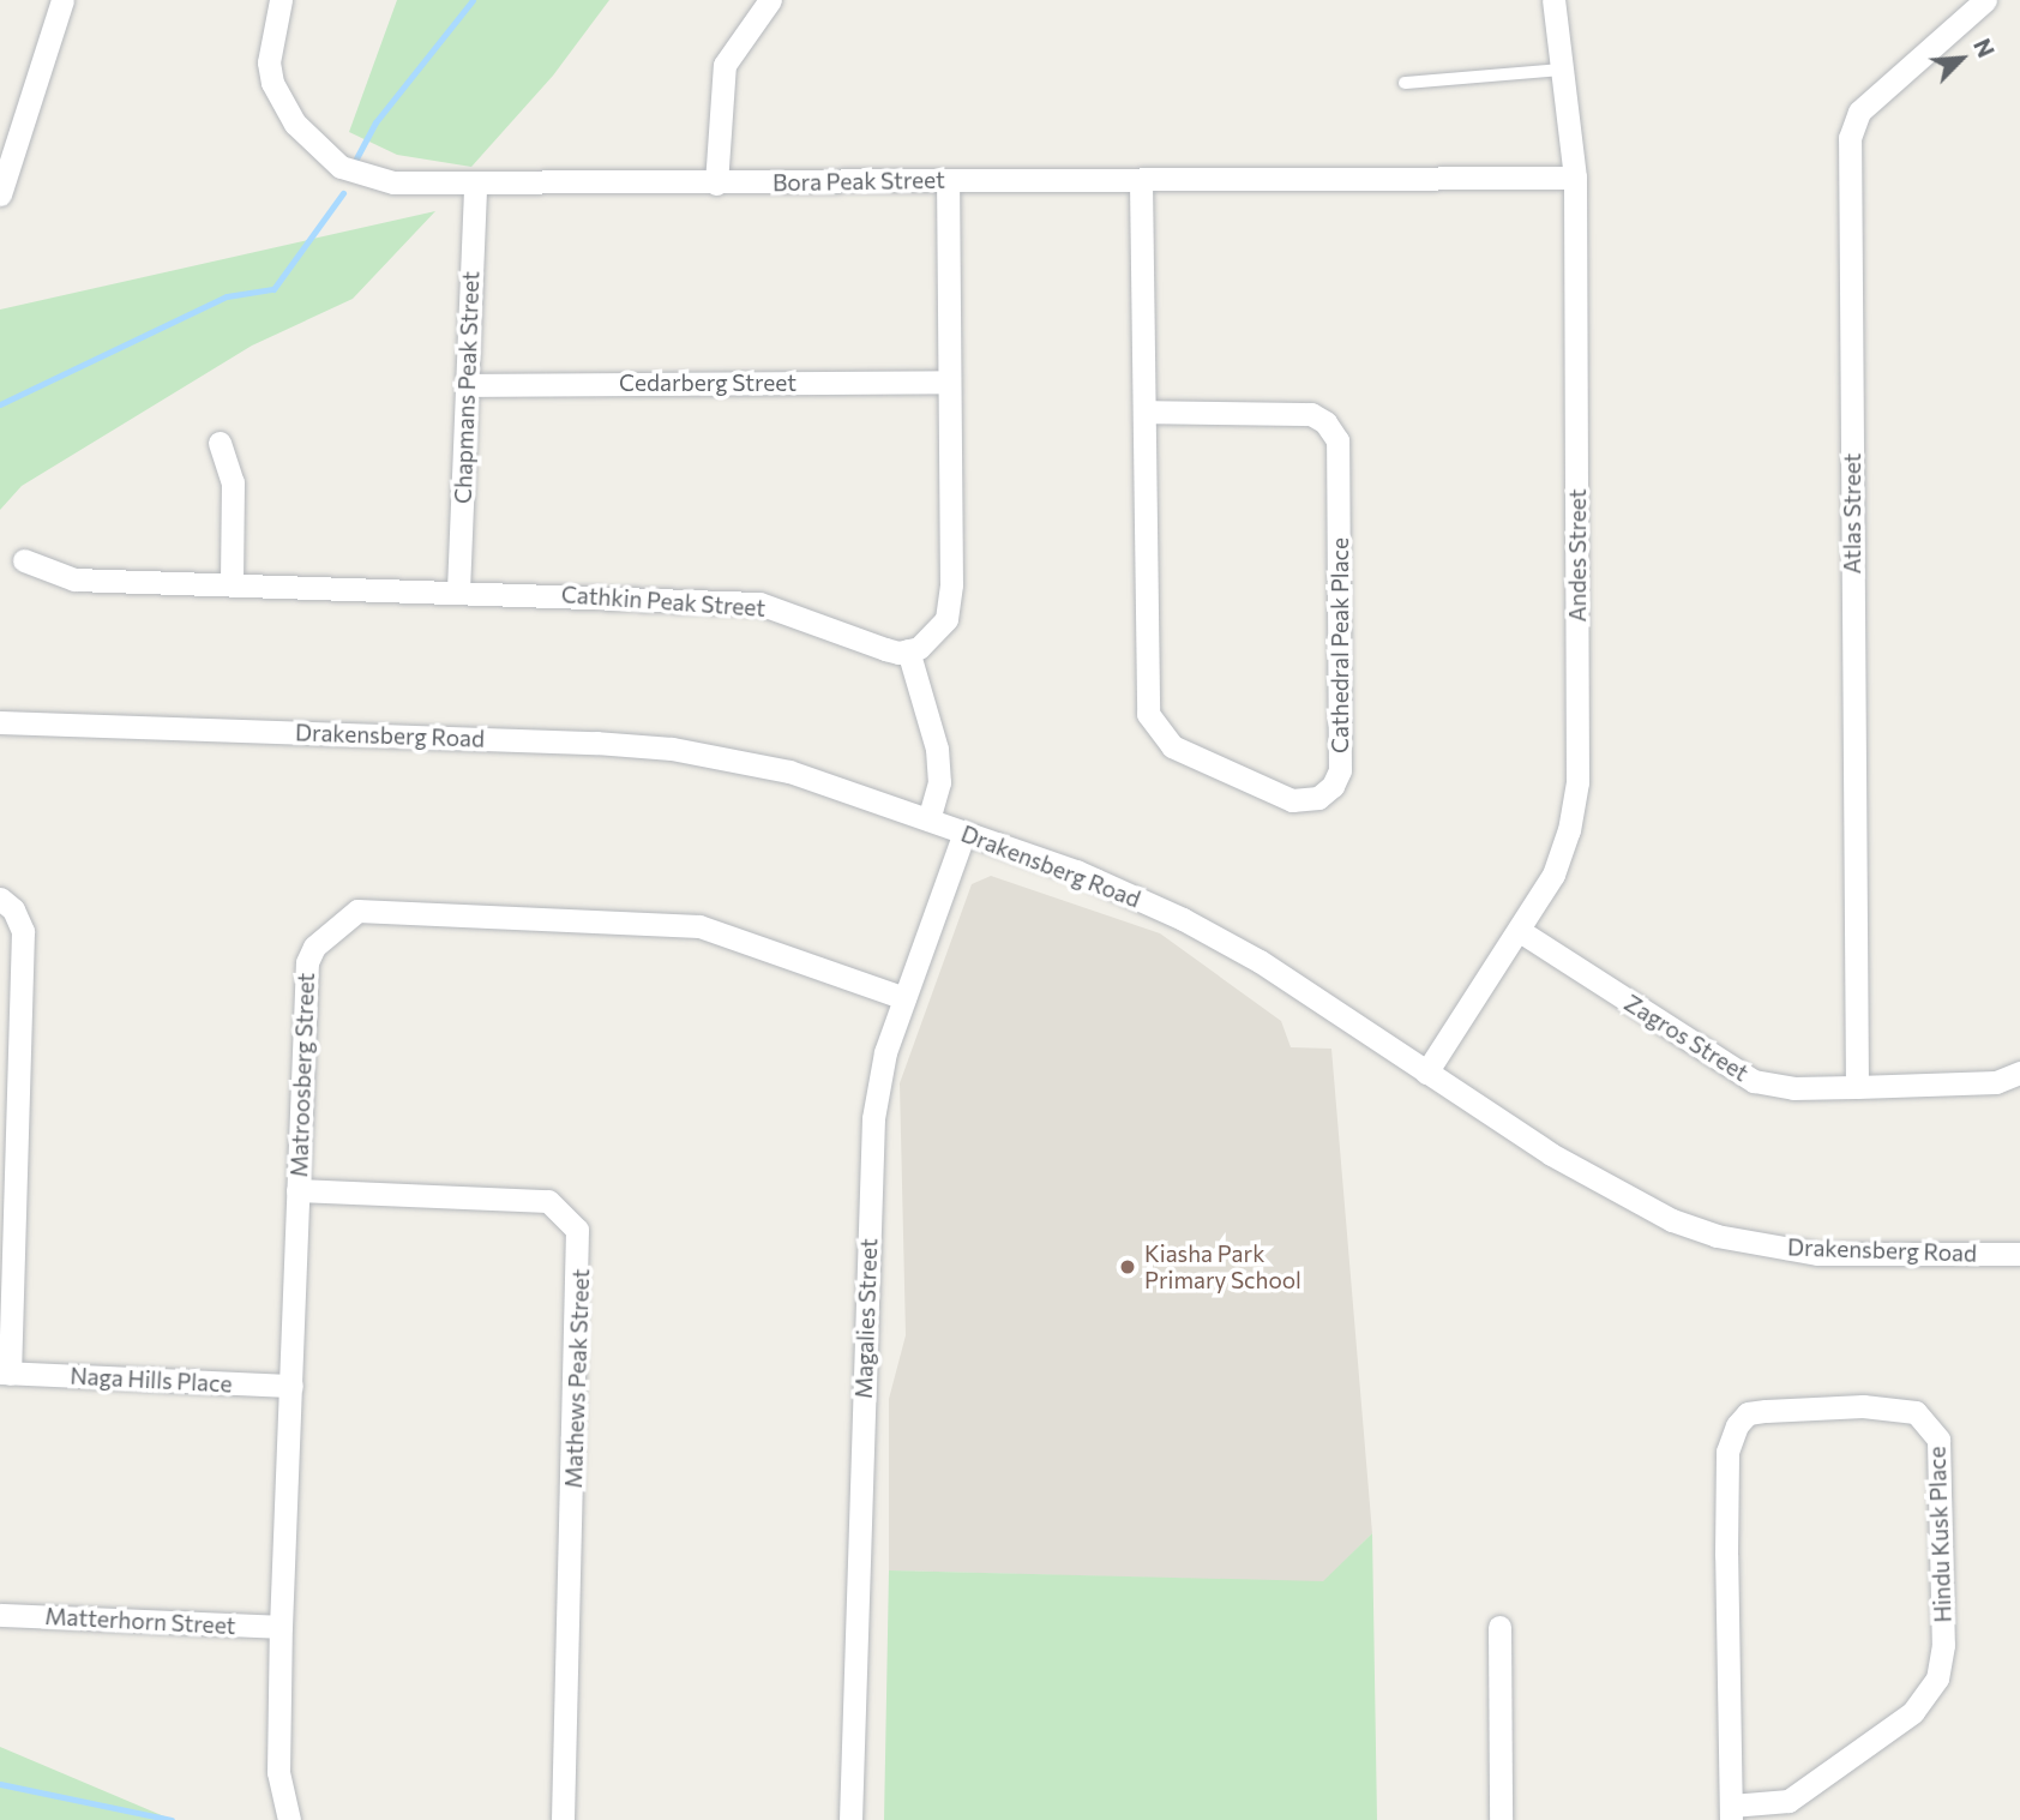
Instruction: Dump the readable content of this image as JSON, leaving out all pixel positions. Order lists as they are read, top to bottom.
{
  "streets": {
    "street": [
      "Bora Peak Street",
      "Cedarberg Street",
      "Chapmans Peak Street",
      "Atlas Street",
      "Andes Street",
      "Cathkin Peak Street",
      "Cathedral Peak Place",
      "Drakensberg Road",
      "Zagros Street",
      "Matroosberg Street",
      "Magalies Street",
      "Mathews Peak Street",
      "Naga Hills Place",
      "Hindu Kusk Place",
      "Matterhorn Street"
    ]
  },
  "crossings": [
    ["Bora Peak Street", "Chapmans Peak Street"],
    ["Bora Peak Street", "Andes Street"],
    ["Bora Peak Street", "Cathedral Peak Place"],
    ["Cedarberg Street", "Chapmans Peak Street"],
    ["Chapmans Peak Street", "Cathkin Peak Street"],
    ["Atlas Street", "Zagros Street"],
    ["Andes Street", "Drakensberg Road"],
    ["Andes Street", "Zagros Street"],
    ["Drakensberg Road", "Magalies Street"],
    ["Matroosberg Street", "Magalies Street"],
    ["Matroosberg Street", "Mathews Peak Street"],
    ["Matroosberg Street", "Naga Hills Place"],
    ["Matroosberg Street", "Matterhorn Street"]
  ],
  "places": ["Kiasha Park Primary School"],
  "north": "top right"
}
